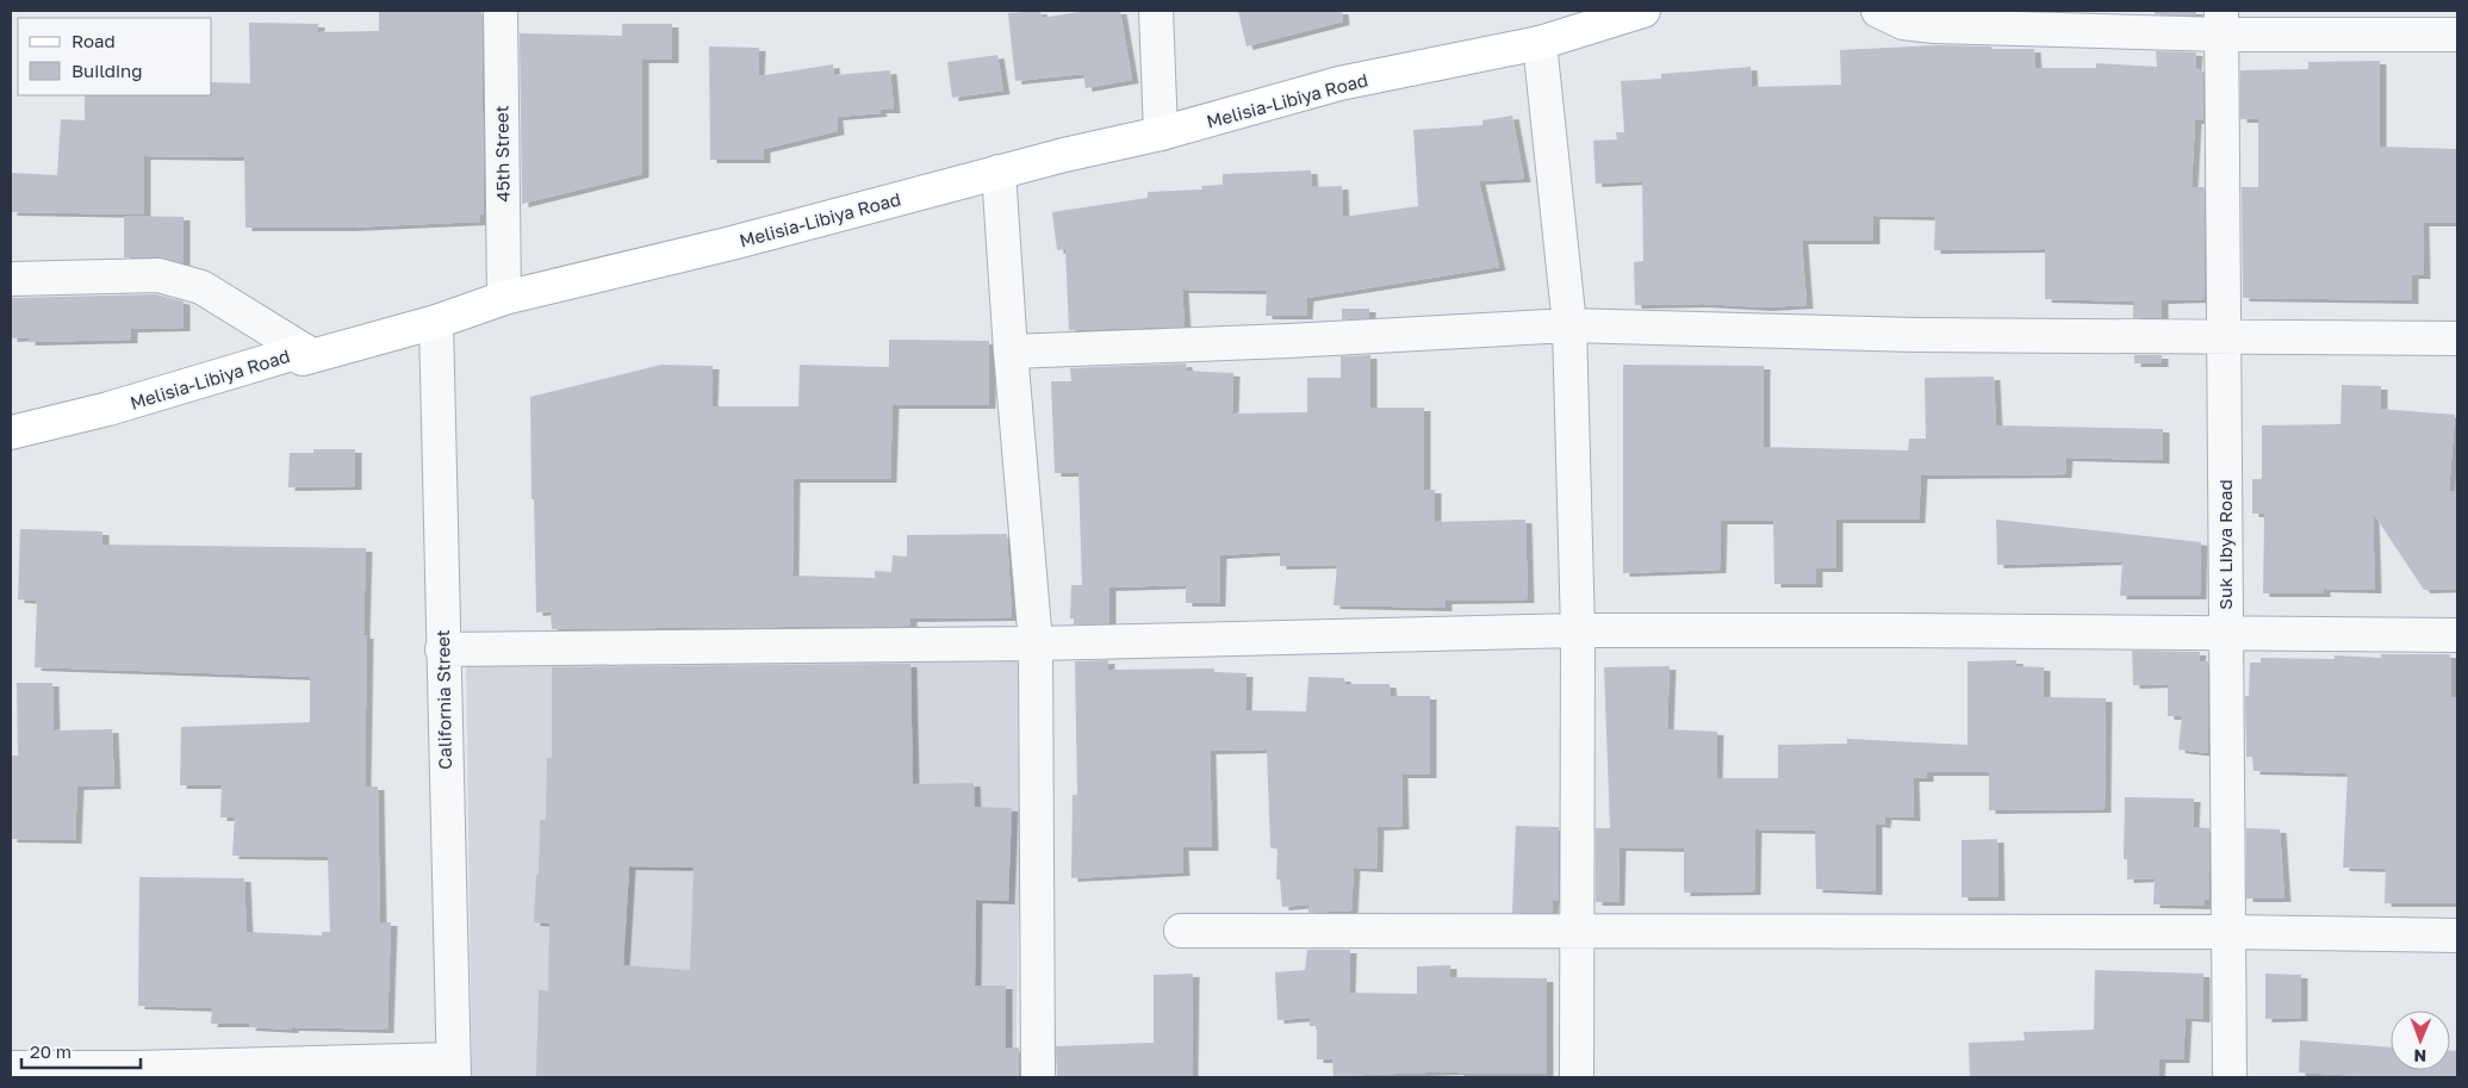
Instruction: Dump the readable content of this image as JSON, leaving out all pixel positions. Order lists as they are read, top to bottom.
{
  "streets": {
    "main road": ["Melisia-Libiya Road"],
    "street": ["45th Street", "Suk Libya Road", "California Street"]
  },
  "crossings": [
    ["Melisia-Libiya Road", "45th Street"],
    ["Melisia-Libiya Road", "California Street"]
  ],
  "legend": ["Road", "Building"],
  "scale_bar": "20 m",
  "north": "bottom"
}
